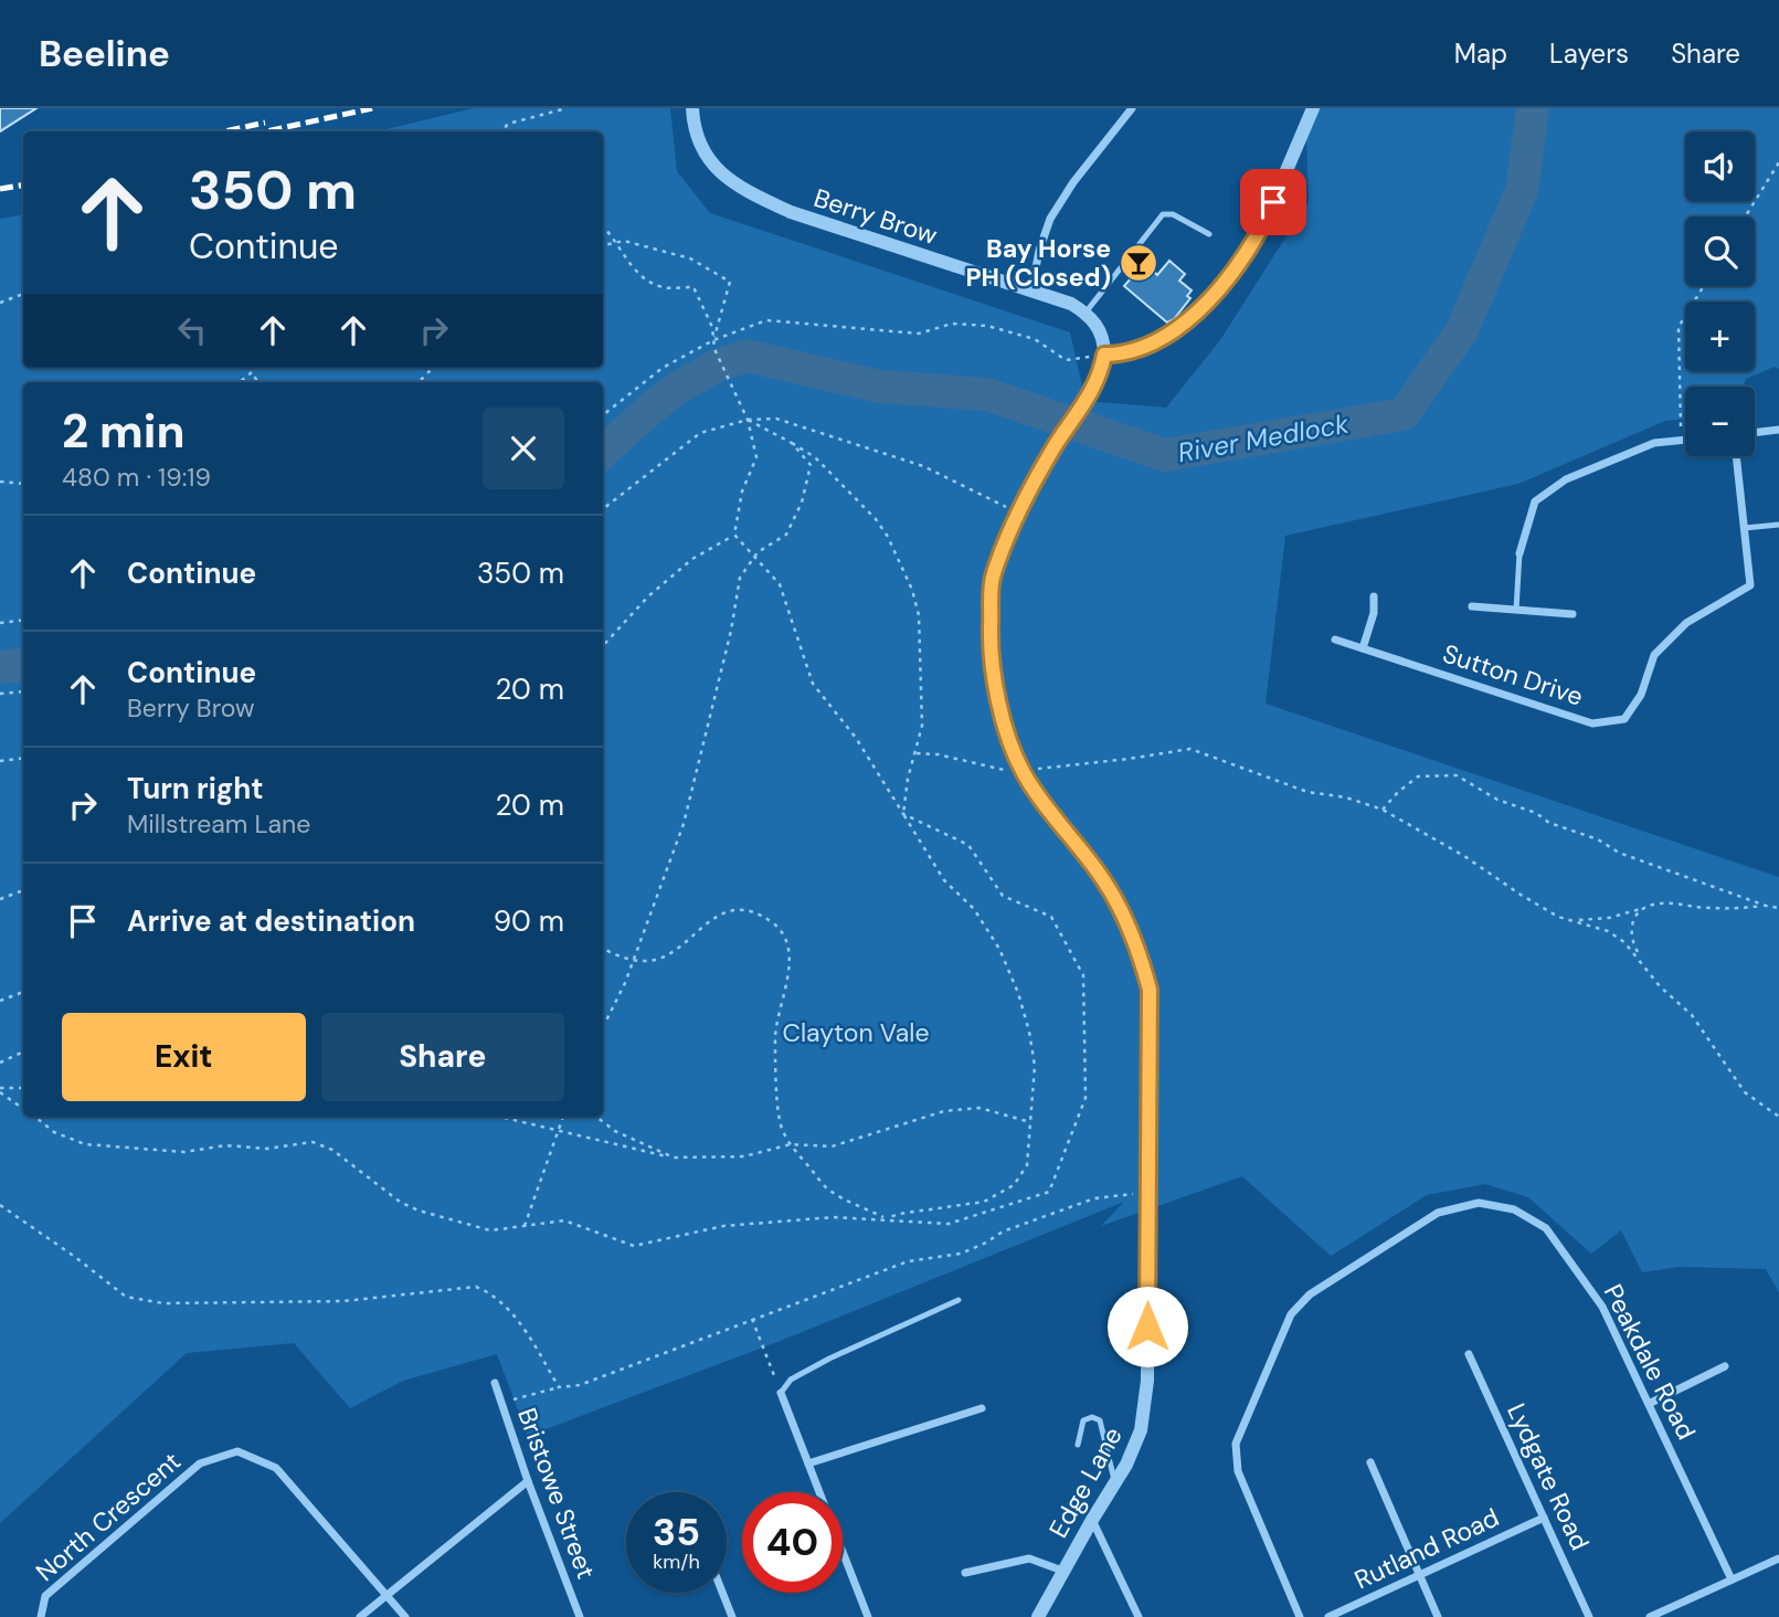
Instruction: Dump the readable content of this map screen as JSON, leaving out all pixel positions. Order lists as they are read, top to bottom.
{
  "streets": {
    "street": [
      "Berry Brow",
      "Sutton Drive",
      "Peakdale Road",
      "Lydgate Road",
      "Edge Lane",
      "Bristowe Street",
      "North Crescent",
      "Rutland Road"
    ]
  },
  "crossings": [
    ["Lydgate Road", "Rutland Road"]
  ],
  "water": ["River Medlock"],
  "parks": ["Clayton Vale"],
  "places": {
    "bar": ["Bay Horse PH (Closed)"]
  },
  "page": {
    "header": "Beeline",
    "nav": ["Map", "Layers", "Share"],
    "map_buttons": ["+", "−"],
    "turn": ["350 m", "Continue"],
    "heading": ["2 min", "480 m · 19:19"],
    "list": [
      {
        "name": "Continue",
        "value": "350 m"
      },
      {
        "name": "Continue",
        "note": "Berry Brow",
        "value": "20 m"
      },
      {
        "name": "Turn right",
        "note": "Millstream Lane",
        "value": "20 m"
      },
      {
        "name": "Arrive at destination",
        "value": "90 m"
      }
    ],
    "buttons": ["Exit", "Share"],
    "speed": "35 km/h",
    "limit": "40"
  }
}
